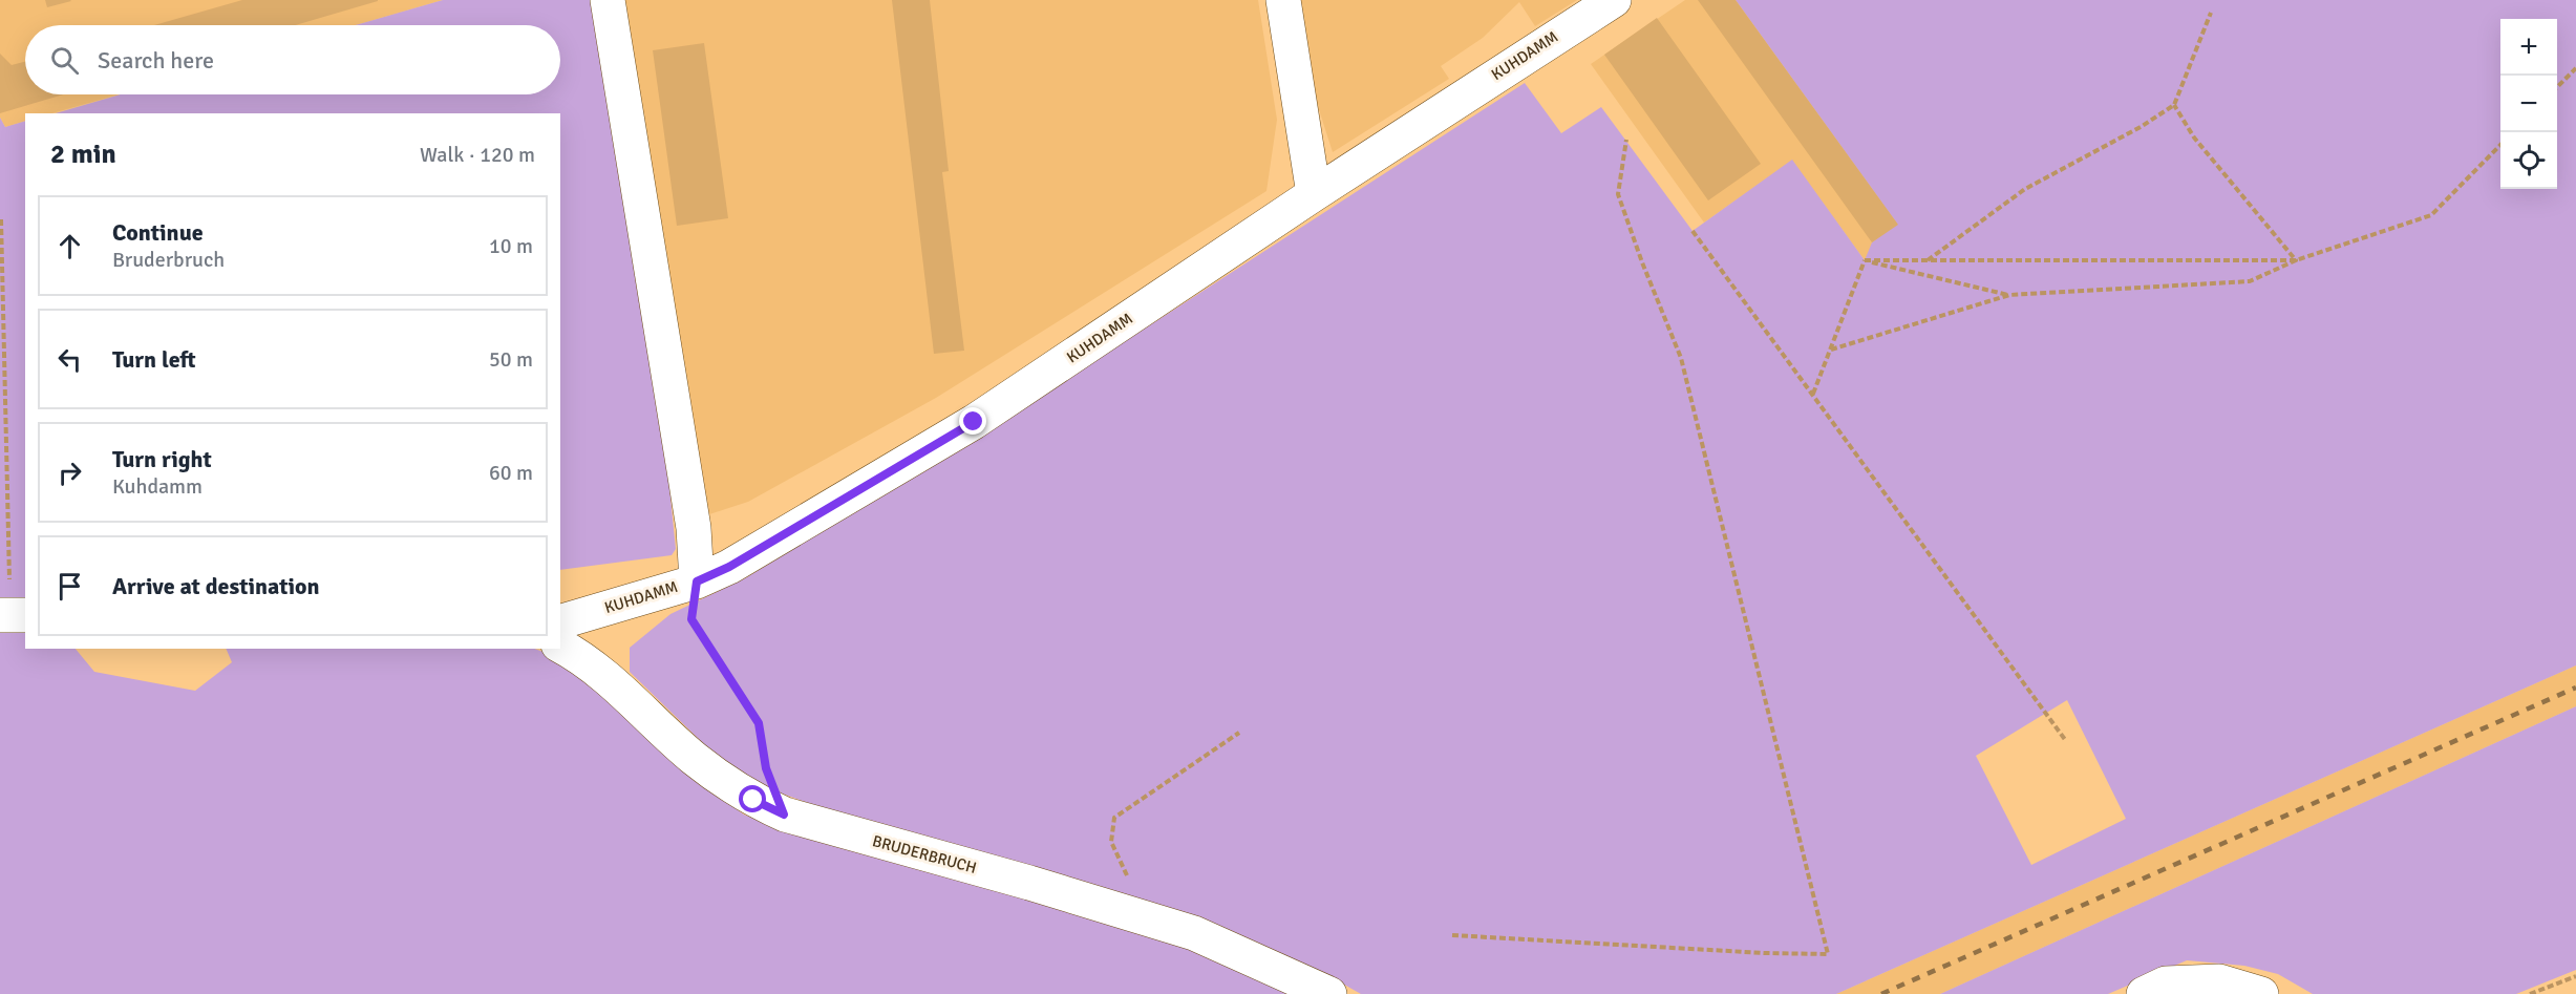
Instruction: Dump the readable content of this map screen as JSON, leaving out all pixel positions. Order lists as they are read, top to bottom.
{
  "streets": {
    "street": ["KUHDAMM", "BRUDERBRUCH"]
  },
  "page": {
    "map_buttons": ["+", "−"],
    "search": "Search here",
    "heading": ["2 min", "Walk · 120 m"],
    "list": [
      ["Continue", "Bruderbruch", "10 m"],
      ["Turn left", "50 m"],
      ["Turn right", "Kuhdamm", "60 m"],
      "Arrive at destination"
    ]
  }
}
